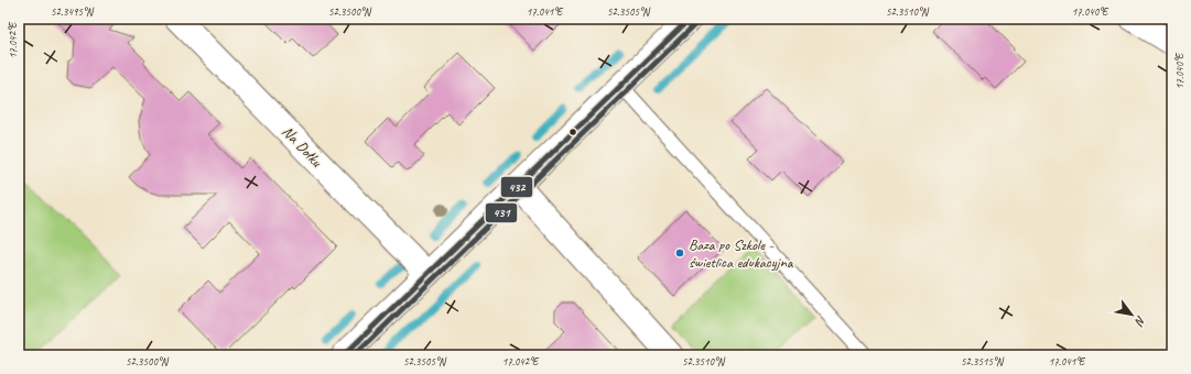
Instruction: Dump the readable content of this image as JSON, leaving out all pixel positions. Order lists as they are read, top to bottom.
{
  "streets": {
    "street": ["Na Dołku"]
  },
  "places": ["Baza po Szkole - świetlica edukacyjna"],
  "lines": ["transit line 432", "transit line 431"],
  "north": "bottom right",
  "coordinates": [
    "52.3495°N",
    "52.3500°N",
    "17.041°E",
    "52.3505°N",
    "52.3510°N",
    "17.040°E",
    "17.042°E",
    "52.3515°N"
  ]
}
